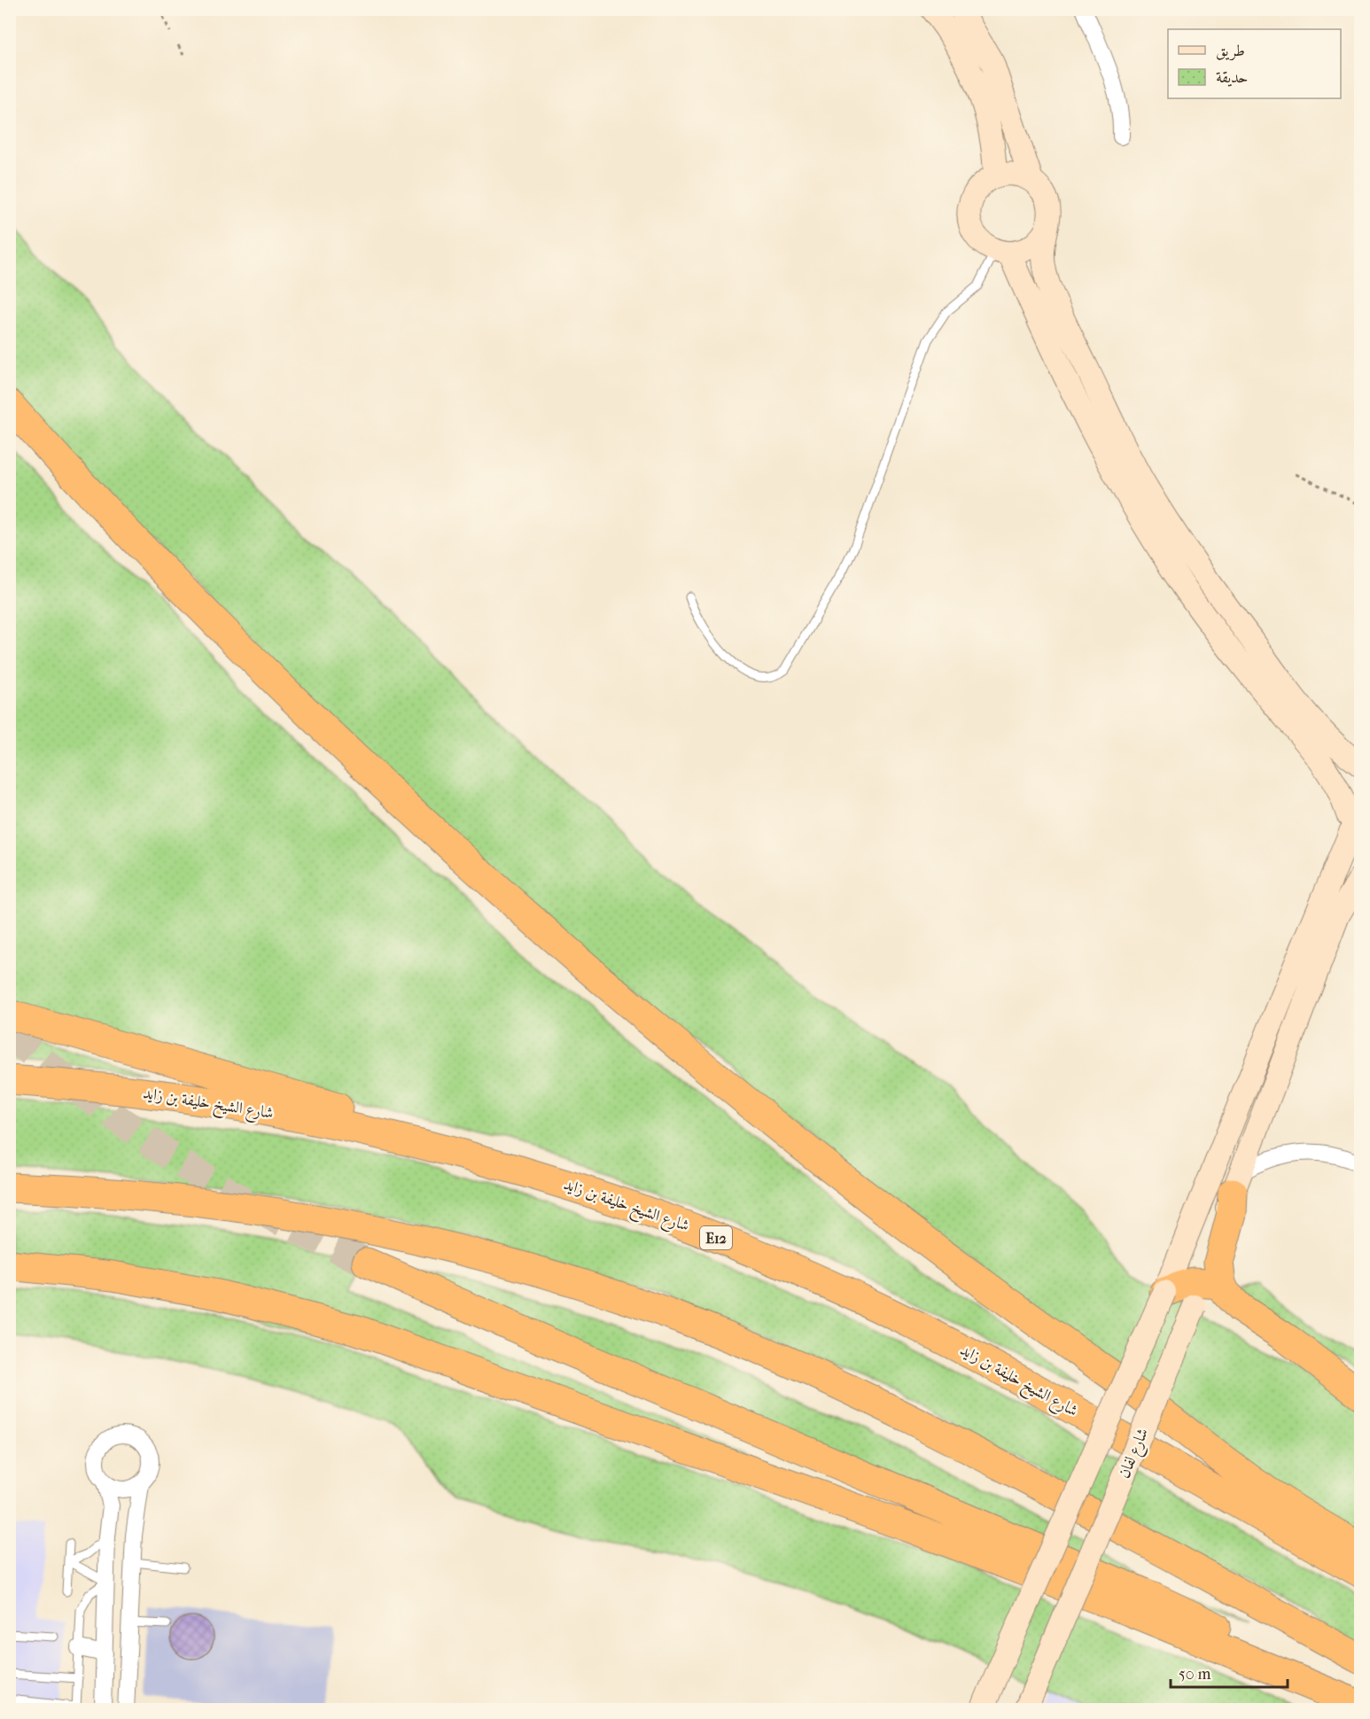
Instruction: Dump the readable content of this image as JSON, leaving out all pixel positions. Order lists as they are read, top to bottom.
{
  "streets": {
    "highway": ["شارع الشيخ خليفة بن زايد", "E12"],
    "street": ["شارع لفان"]
  },
  "legend": ["طريق", "حديقة"],
  "scale_bar": "50 m"
}
